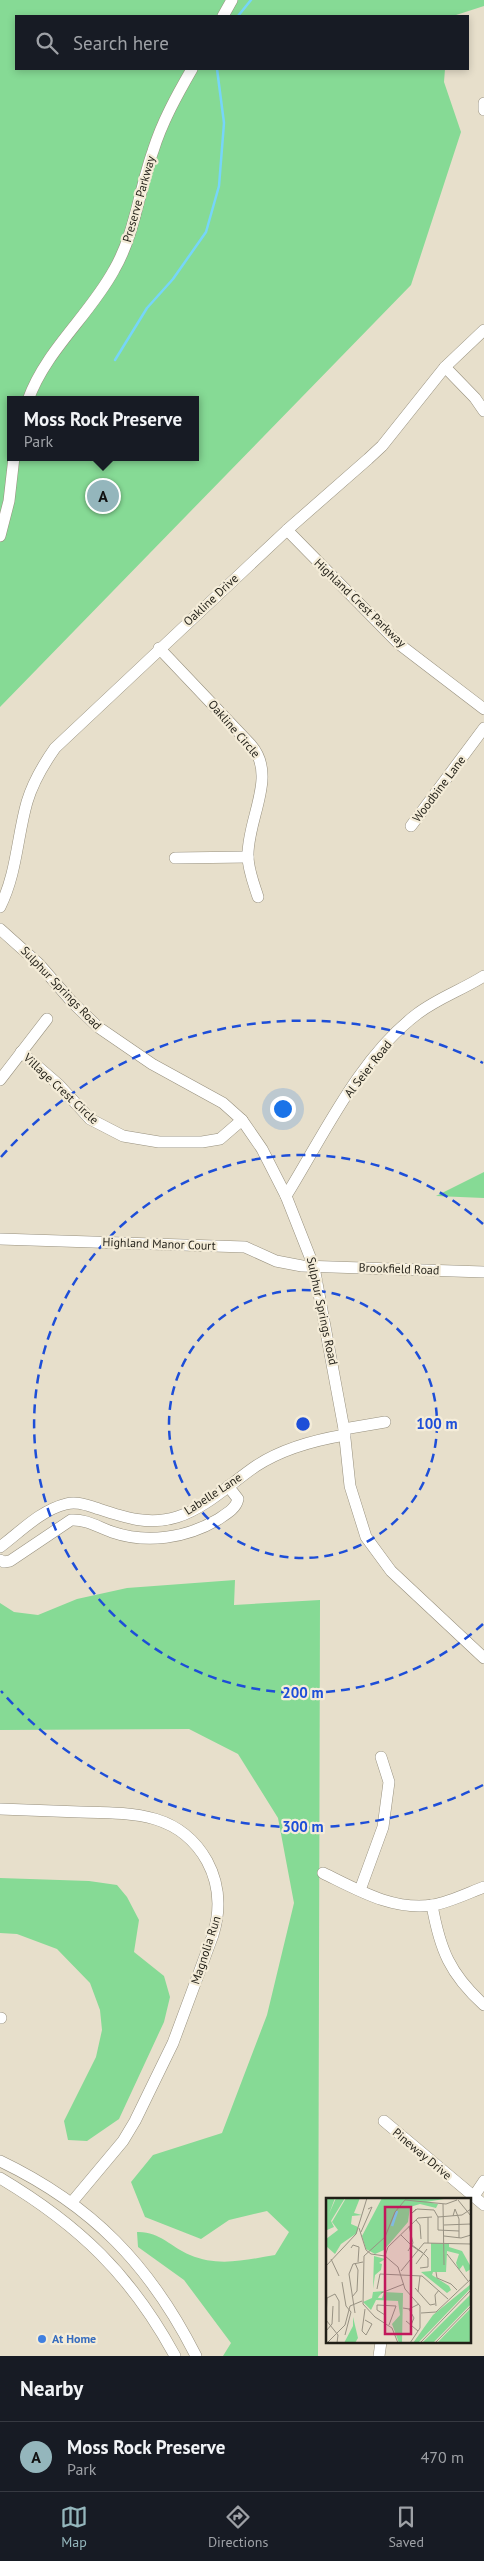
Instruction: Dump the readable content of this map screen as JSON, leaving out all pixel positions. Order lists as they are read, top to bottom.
{
  "streets": {
    "street": [
      "Preserve Parkway",
      "Oakline Drive",
      "Highland Crest Parkway",
      "Oakline Circle",
      "Woodbine Lane",
      "Sulphur Springs Road",
      "Al Seier Road",
      "Village Crest Circle",
      "Highland Manor Court",
      "Brookfield Road",
      "Labelle Lane",
      "Magnolia Run",
      "Pineway Drive"
    ]
  },
  "crossings": [
    ["Oakline Drive", "Highland Crest Parkway"],
    ["Oakline Drive", "Oakline Circle"],
    ["Sulphur Springs Road", "Al Seier Road"],
    ["Sulphur Springs Road", "Village Crest Circle"],
    ["Sulphur Springs Road", "Highland Manor Court"],
    ["Sulphur Springs Road", "Brookfield Road"],
    ["Sulphur Springs Road", "Labelle Lane"],
    ["Highland Manor Court", "Brookfield Road"]
  ],
  "places": ["At Home"],
  "page": {
    "search": "Search here",
    "popup": ["Moss Rock Preserve", "Park"],
    "pins": "A",
    "heading": "Nearby",
    "list": [
      {
        "mark": "A",
        "name": "Moss Rock Preserve",
        "note": "Park",
        "value": "470 m"
      }
    ],
    "nav": ["Map", "Directions", "Saved"]
  },
  "rings": ["100 m", "200 m", "300 m"]
}
